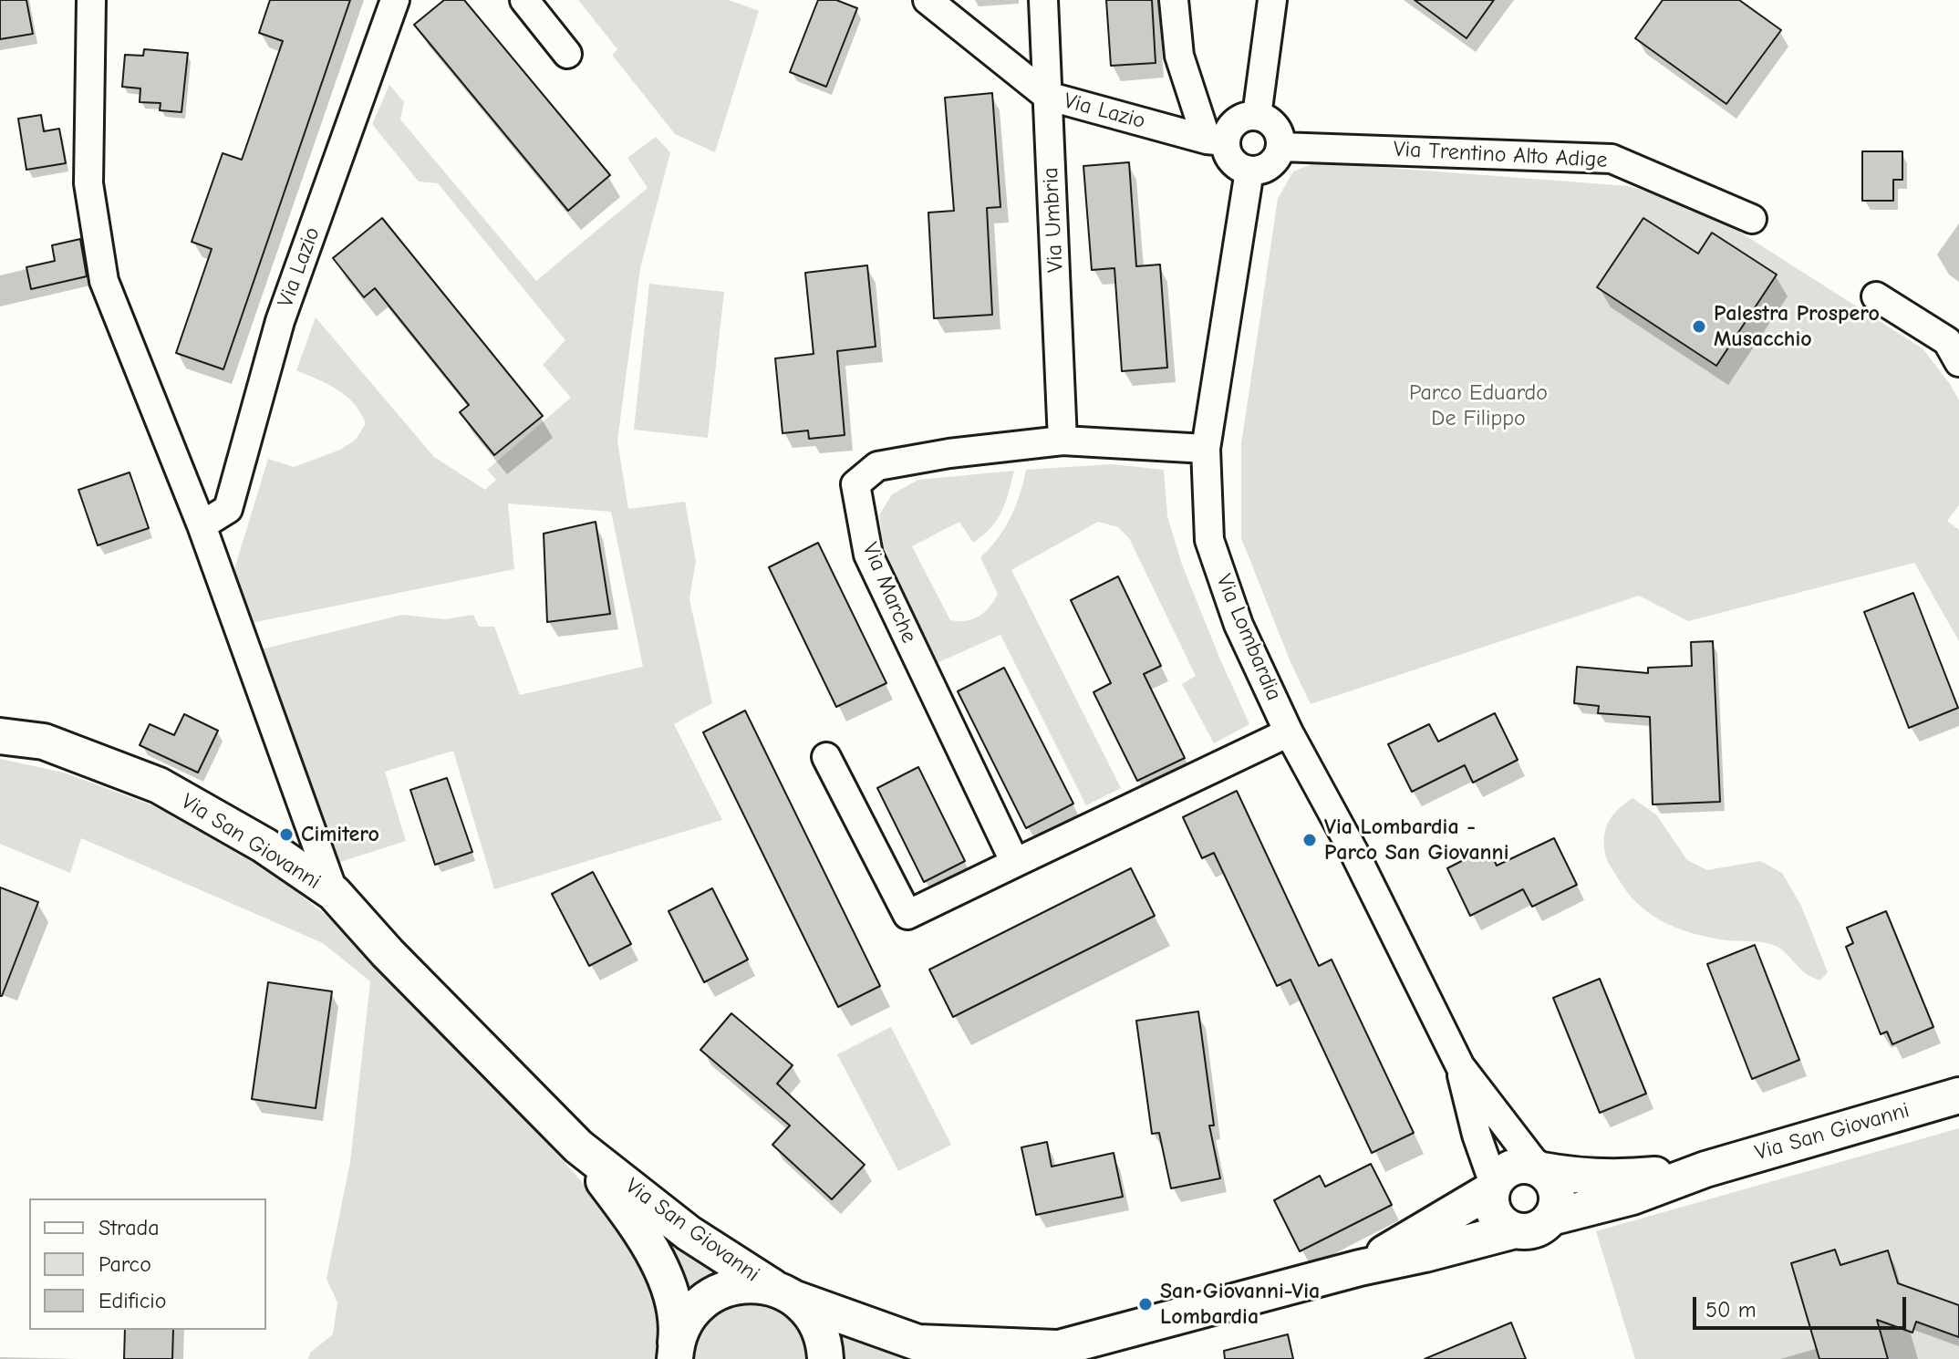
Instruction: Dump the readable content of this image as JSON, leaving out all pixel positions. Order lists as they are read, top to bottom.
{
  "streets": {
    "main road": ["Via San Giovanni"],
    "street": [
      "Via Lazio",
      "Via Trentino Alto Adige",
      "Via Umbria",
      "Via Marche",
      "Via Lombardia"
    ]
  },
  "crossings": [
    ["Via Lazio", "Via Trentino Alto Adige"],
    ["Via Lazio", "Via Umbria"],
    ["Via Lazio", "Via Lombardia"],
    ["Via Trentino Alto Adige", "Via Lombardia"],
    ["Via Umbria", "Via Marche"],
    ["Via Marche", "Via Lombardia"],
    ["Via Lombardia", "Via San Giovanni"]
  ],
  "parks": ["Parco Eduardo De Filippo"],
  "places": [
    "Palestra Prospero Musacchio",
    "Cimitero",
    "Via Lombardia - Parco San Giovanni",
    "San Giovanni-Via Lombardia"
  ],
  "legend": ["Strada", "Parco", "Edificio"],
  "scale_bar": "50 m"
}
